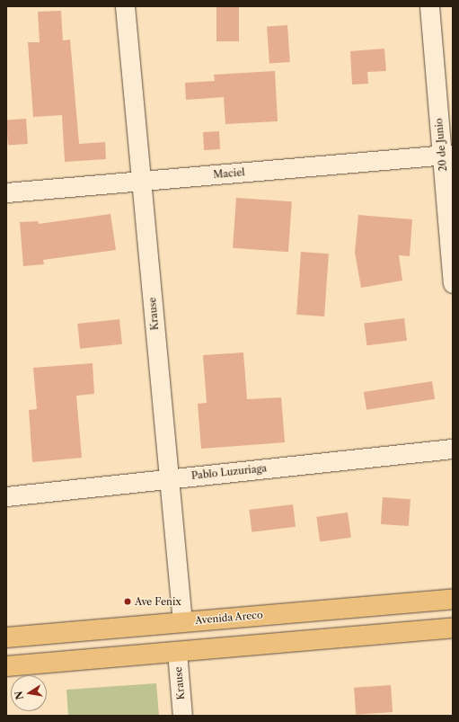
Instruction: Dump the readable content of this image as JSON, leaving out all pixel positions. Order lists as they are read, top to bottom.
{
  "streets": {
    "main road": ["Avenida Areco"],
    "street": [
      "20 de Junio",
      "Maciel",
      "Krause",
      "Pablo Luzuriaga"
    ]
  },
  "crossings": [
    ["20 de Junio", "Maciel"],
    ["Maciel", "Krause"],
    ["Krause", "Pablo Luzuriaga"],
    ["Krause", "Avenida Areco"]
  ],
  "places": ["Ave Fenix"],
  "north": "left"
}
